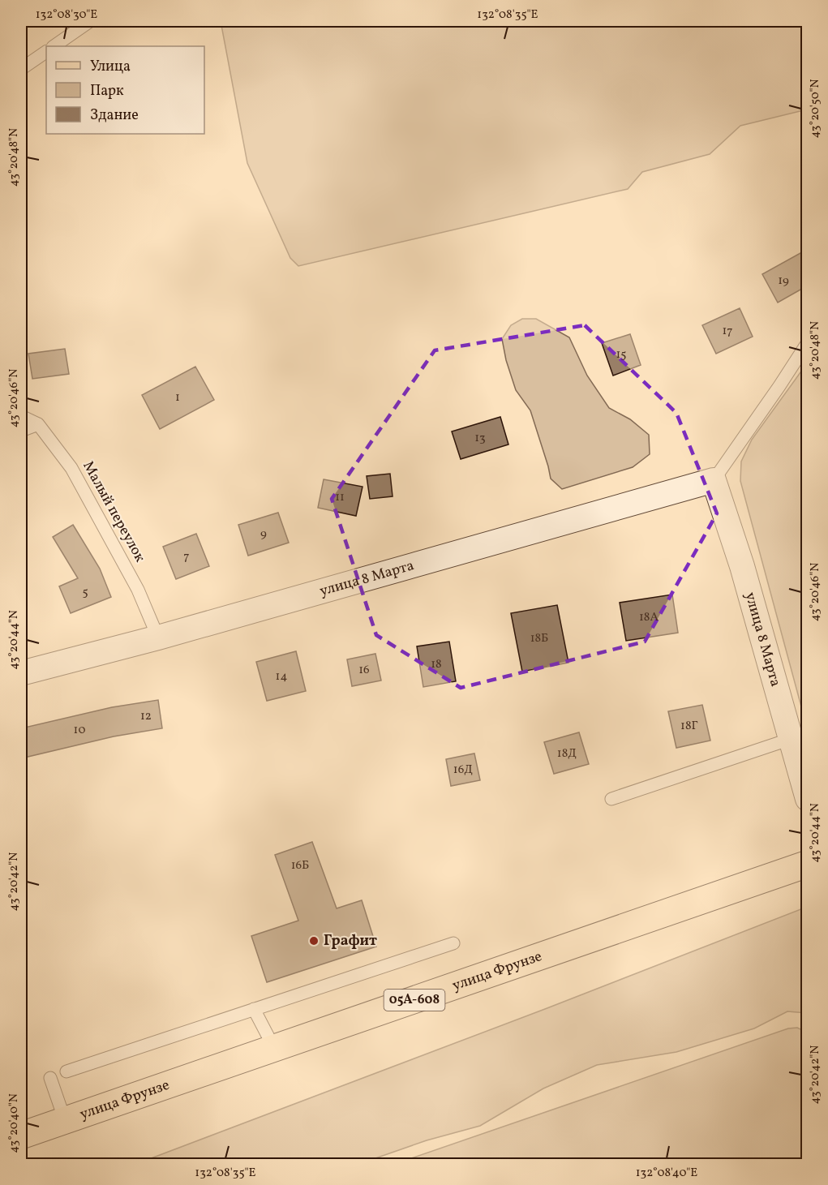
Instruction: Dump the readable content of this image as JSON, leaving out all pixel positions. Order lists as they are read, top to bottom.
{
  "streets": {
    "main road": ["улица Фрунзе", "05А-608"],
    "street": ["улица 8 Марта"],
    "lane": ["Малый переулок"]
  },
  "crossings": [
    ["Малый переулок", "улица 8 Марта"]
  ],
  "places": ["Графит"],
  "house_numbers": [
    "19",
    "17",
    "15",
    "1",
    "13",
    "11",
    "9",
    "7",
    "5",
    "18А",
    "18Б",
    "18",
    "16",
    "14",
    "12",
    "18Г",
    "10",
    "18Д",
    "16Д",
    "16Б"
  ],
  "legend": ["Улица", "Парк", "Здание"],
  "coordinates": [
    "132°08'30\"E",
    "132°08'35\"E",
    "43°20'50\"N",
    "43°20'48\"N",
    "43°20'46\"N",
    "43°20'44\"N",
    "43°20'42\"N",
    "43°20'40\"N",
    "132°08'40\"E"
  ]
}
